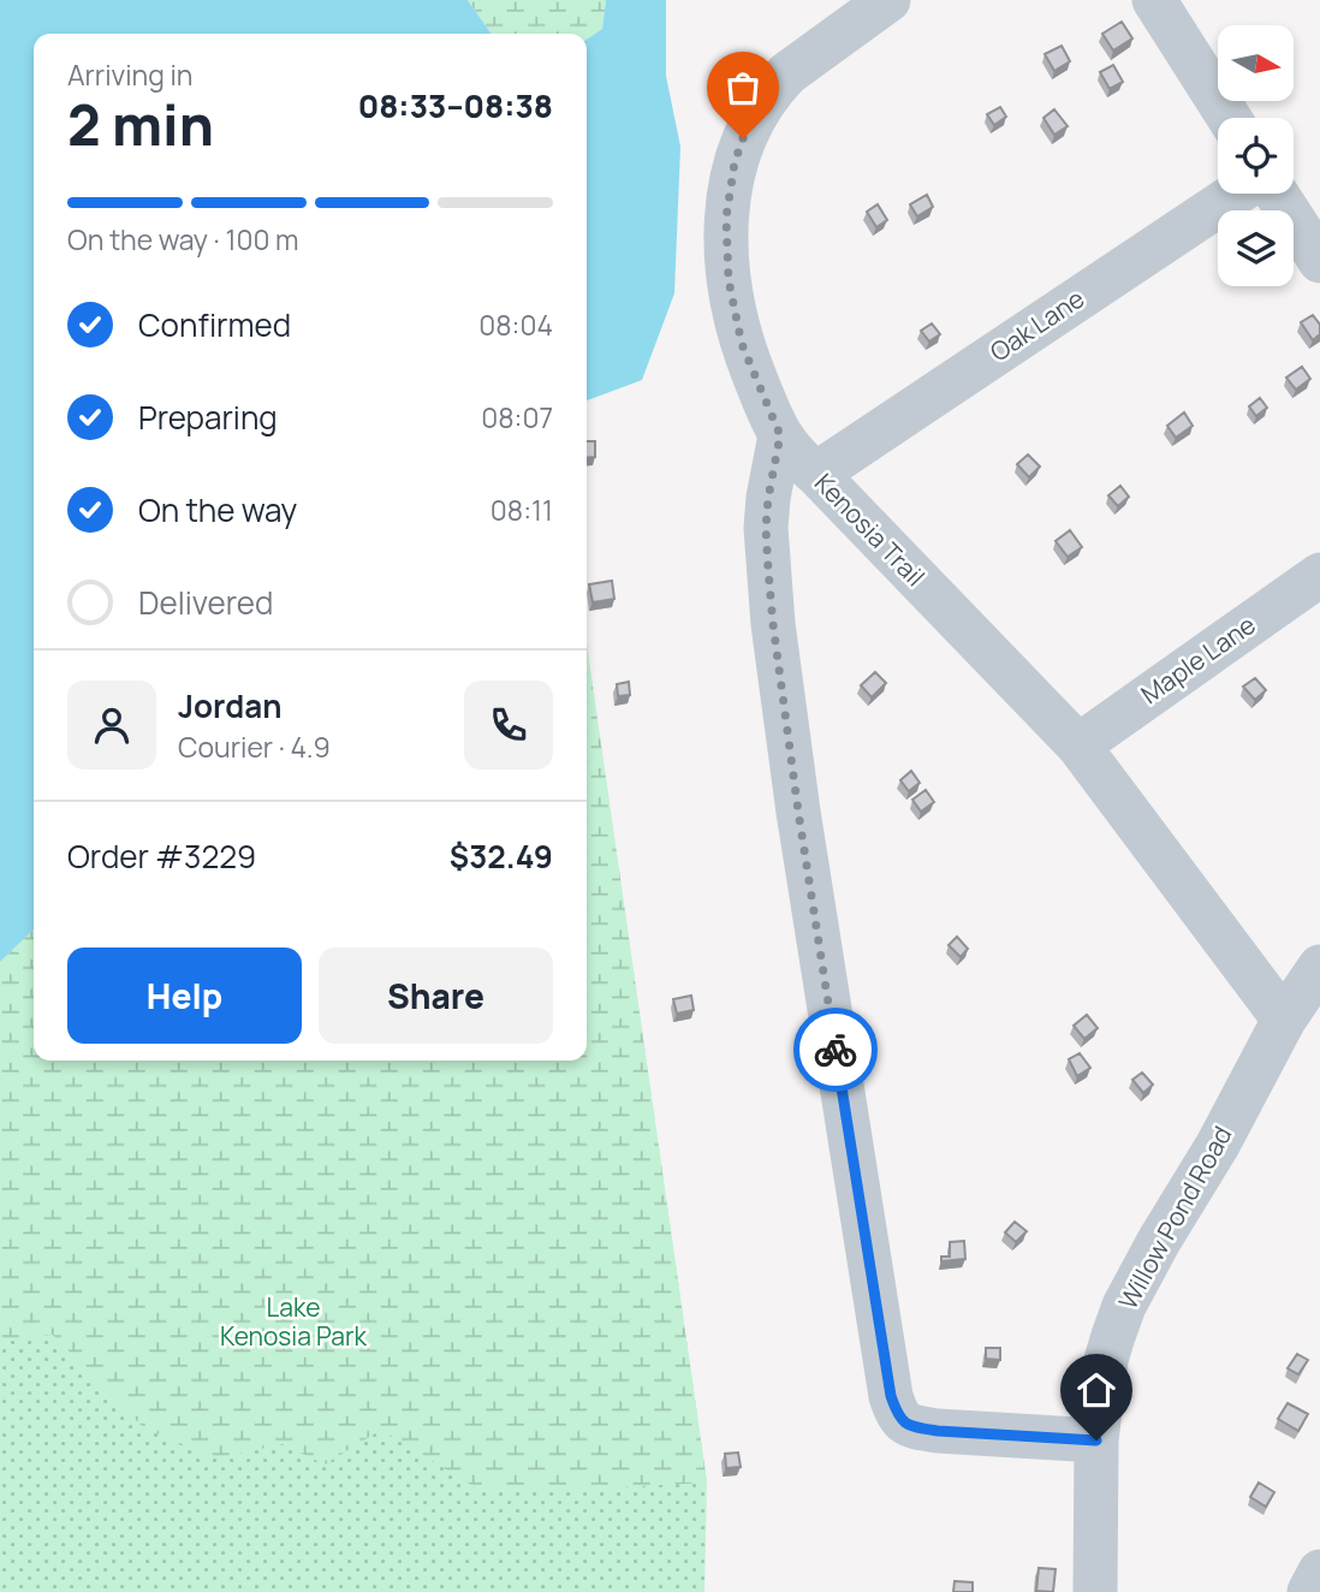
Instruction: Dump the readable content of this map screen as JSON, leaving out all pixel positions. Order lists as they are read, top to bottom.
{
  "streets": {
    "street": [
      "Oak Lane",
      "Kenosia Trail",
      "Maple Lane",
      "Willow Pond Road"
    ]
  },
  "crossings": [
    ["Oak Lane", "Kenosia Trail"],
    ["Kenosia Trail", "Maple Lane"],
    ["Kenosia Trail", "Willow Pond Road"]
  ],
  "parks": ["Lake Kenosia Park"],
  "north": "right",
  "page": {
    "heading": ["2 min", "Arriving in", "08:33–08:38"],
    "panel": [
      "Jordan",
      "Courier · 4.9",
      "Order #3229",
      "$32.49"
    ],
    "bar": "On the way · 100 m",
    "list": [
      ["Confirmed", "08:04"],
      ["Preparing", "08:07"],
      ["On the way", "08:11"],
      "Delivered"
    ],
    "buttons": ["Help", "Share"]
  }
}
